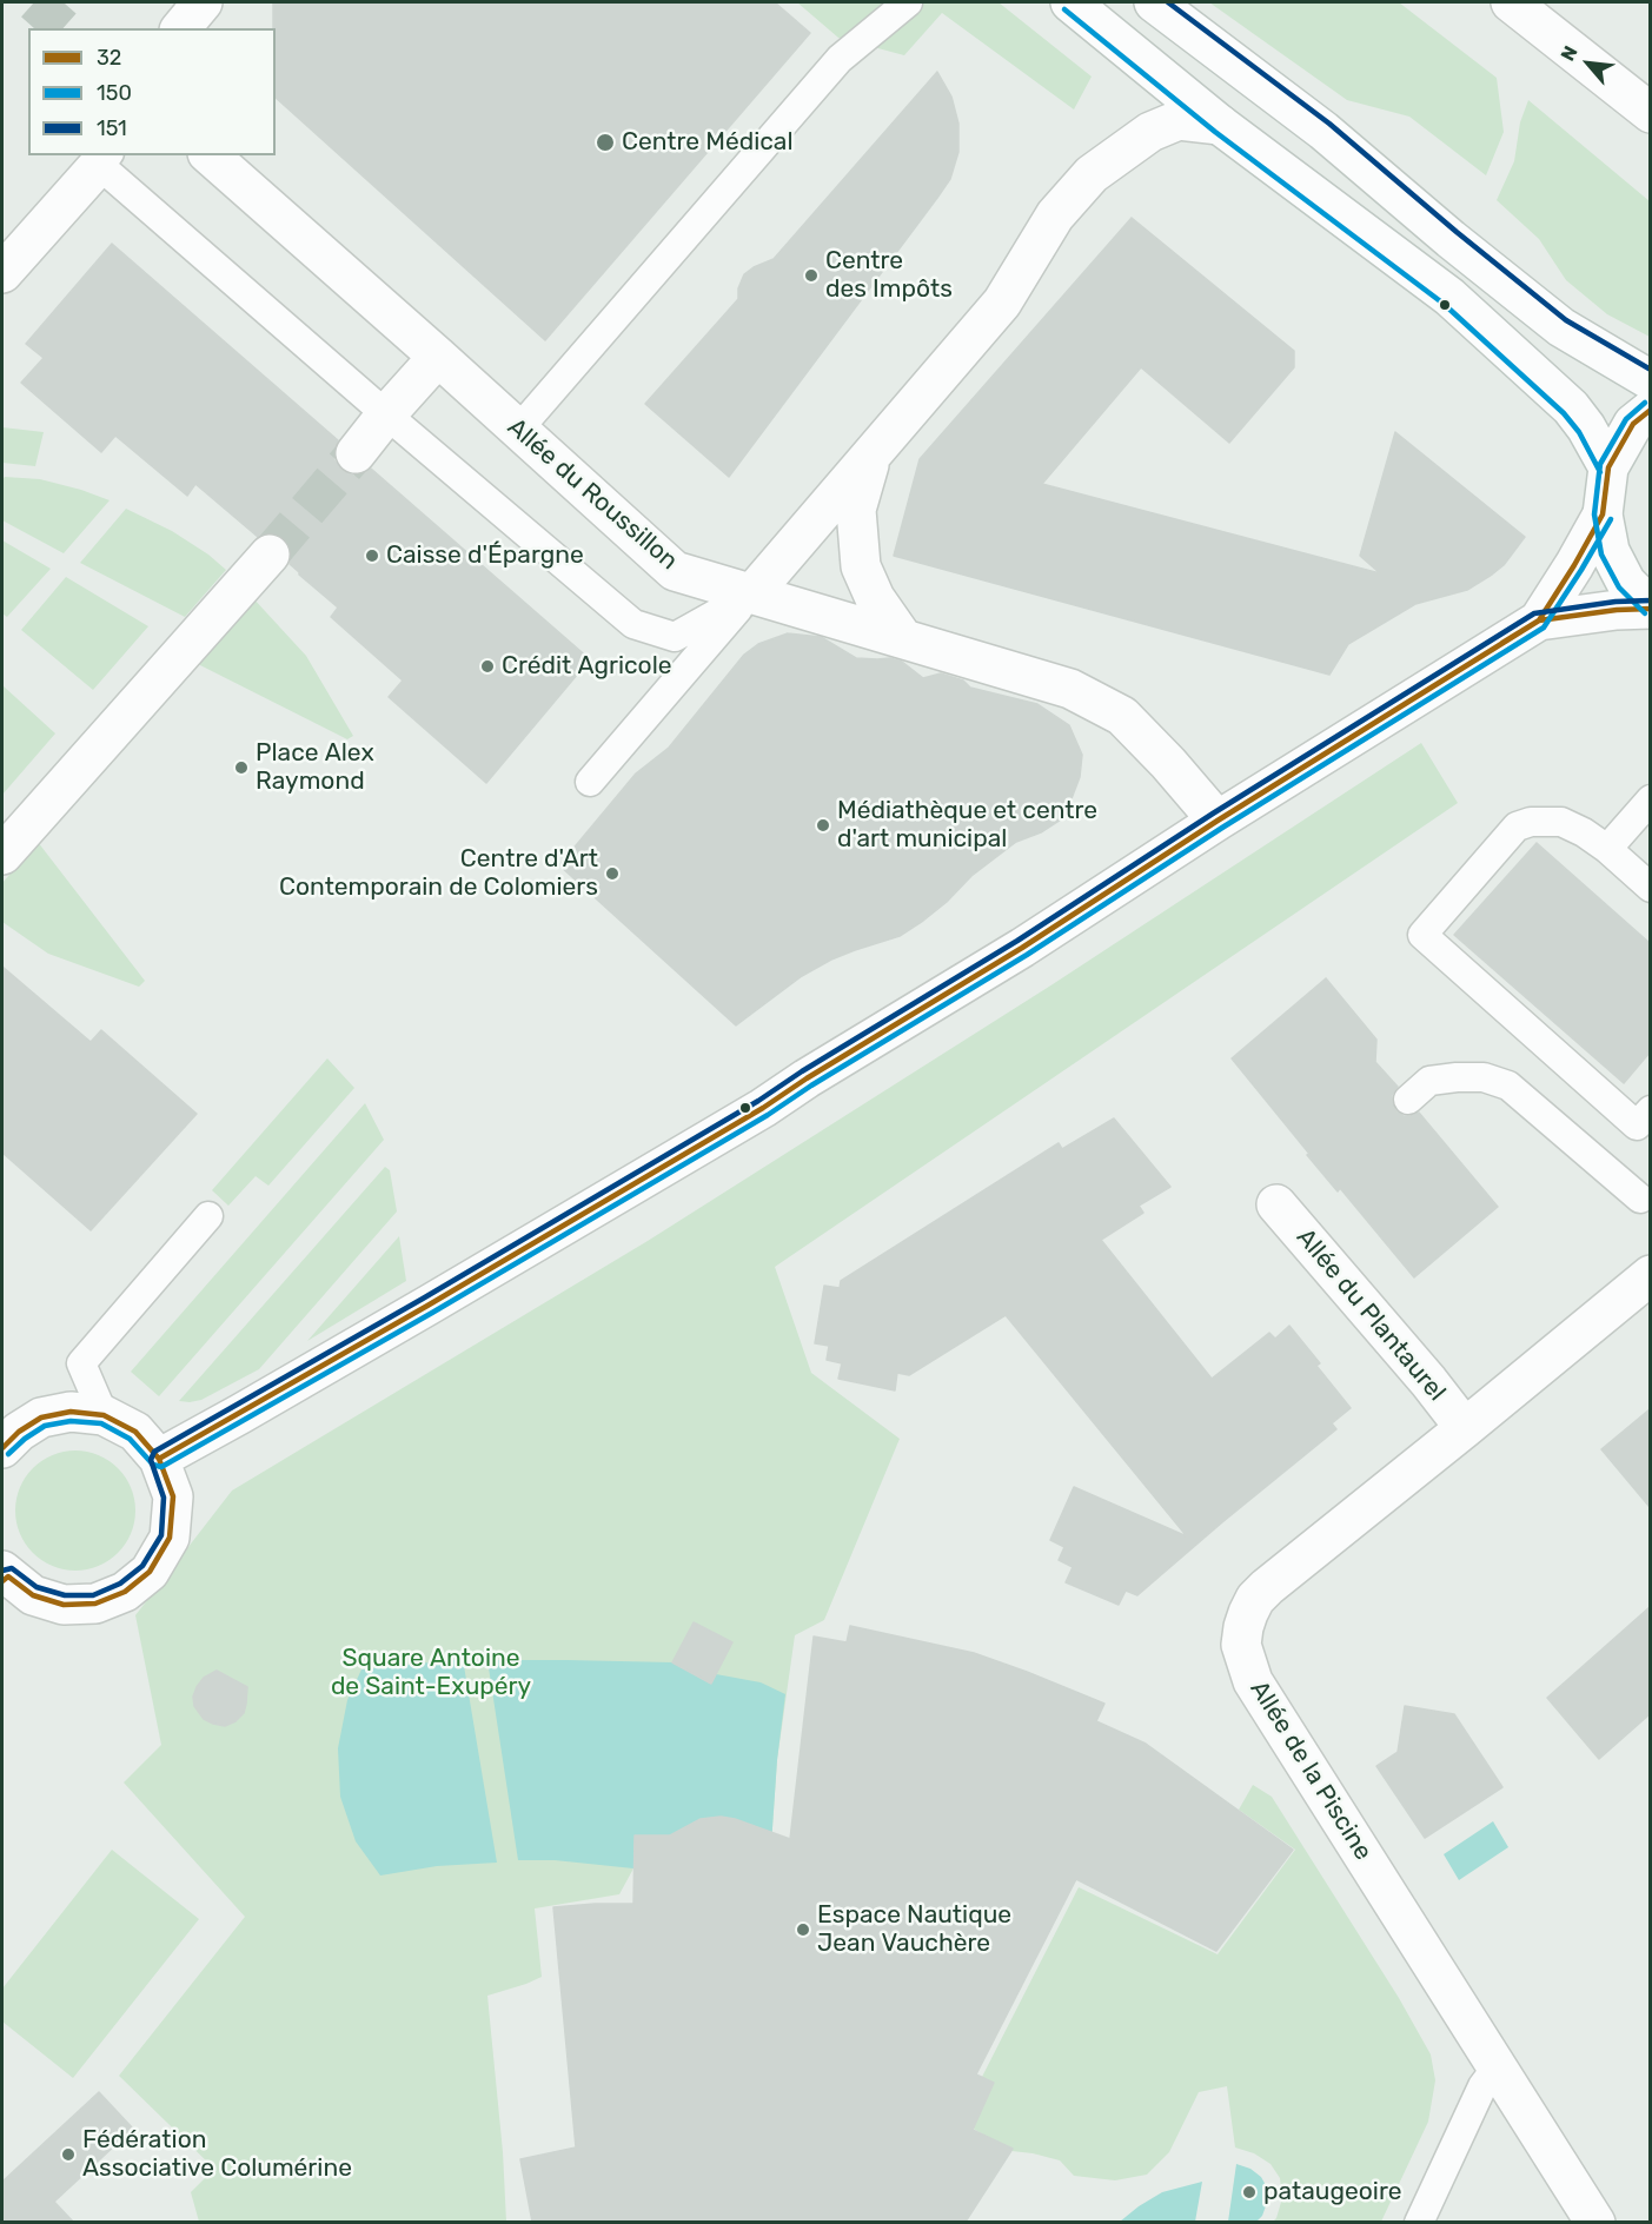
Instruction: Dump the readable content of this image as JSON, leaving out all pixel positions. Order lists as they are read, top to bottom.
{
  "streets": {
    "street": ["Allée du Roussillon", "Allée du Plantaurel", "Allée de la Piscine"]
  },
  "crossings": [
    ["Allée du Plantaurel", "Allée de la Piscine"]
  ],
  "parks": ["Square Antoine de Saint-Exupéry"],
  "places": [
    "Centre Médical",
    "Centre des Impôts",
    "Caisse d'Épargne",
    "Crédit Agricole",
    "Place Alex Raymond",
    "Médiathèque et centre d'art municipal",
    "Centre d'Art Contemporain de Colomiers",
    "Espace Nautique Jean Vauchère",
    "Fédération Associative Columérine",
    "pataugeoire"
  ],
  "lines": ["transit line 151", "transit line 150", "transit line 32"],
  "legend": ["32", "150", "151"],
  "north": "top left"
}
